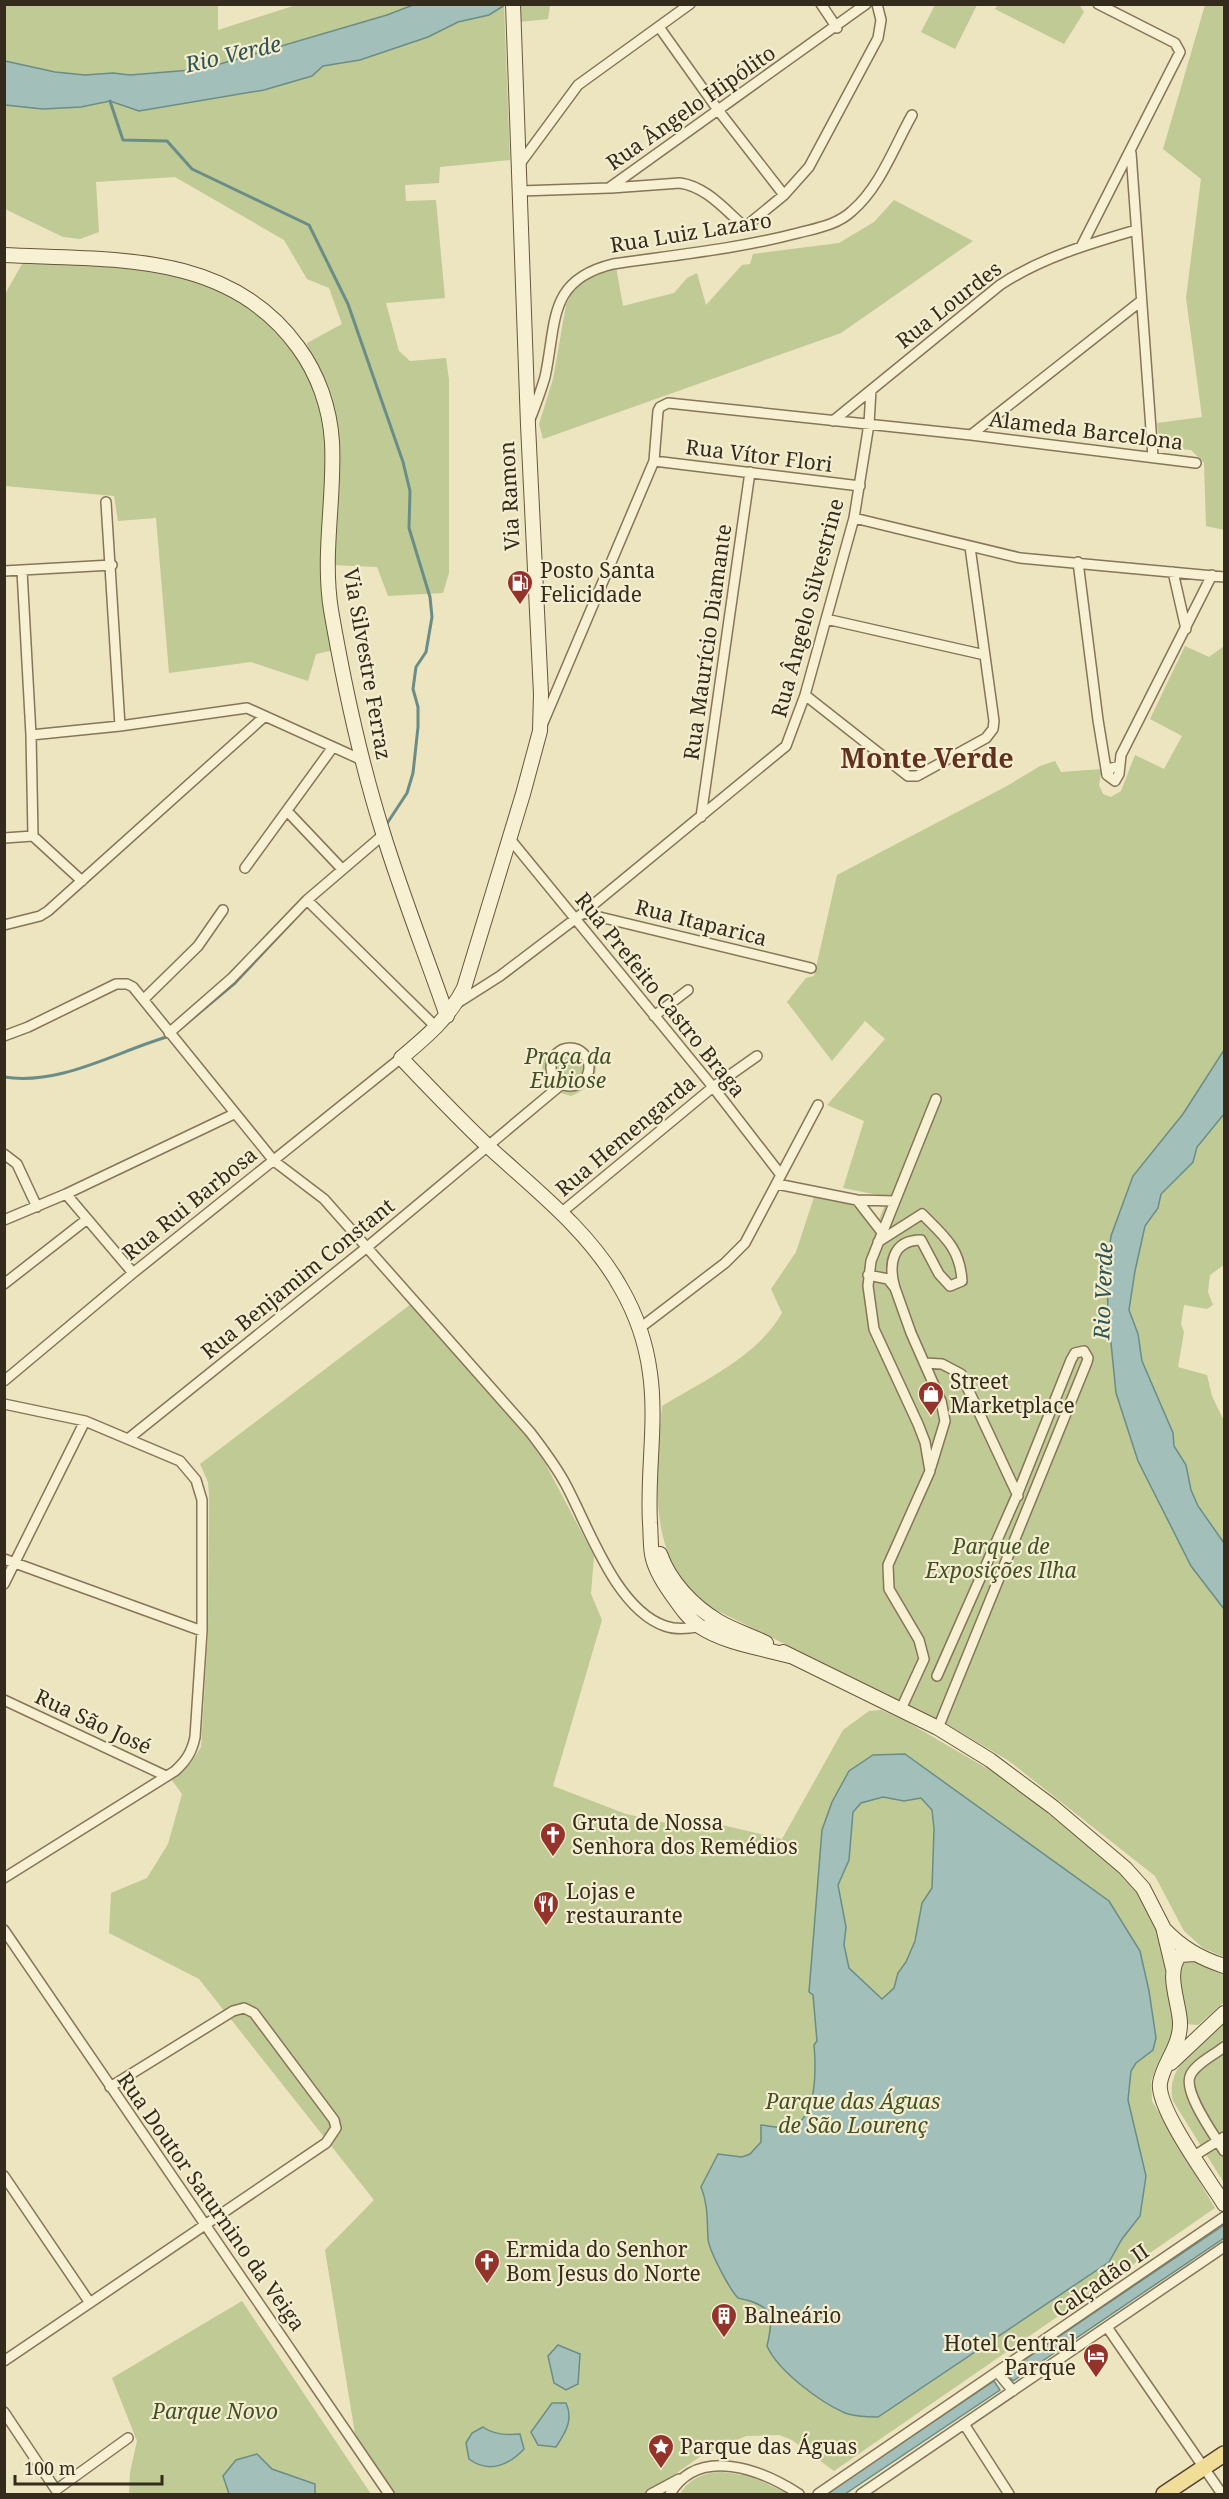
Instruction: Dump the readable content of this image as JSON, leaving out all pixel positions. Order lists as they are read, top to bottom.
{
  "streets": {
    "main road": ["Via Ramon", "Via Silvestre Ferraz"],
    "street": [
      "Rua Ângelo Hipólito",
      "Rua Luiz Lazaro",
      "Rua Lourdes",
      "Alameda Barcelona",
      "Rua Vítor Flori",
      "Rua Ângelo Silvestrine",
      "Rua Maurício Diamante",
      "Rua Itaparica",
      "Rua Prefeito Castro Braga",
      "Rua Hemengarda",
      "Rua Rui Barbosa",
      "Rua Benjamim Constant",
      "Rua São José",
      "Rua Doutor Saturnino da Veiga",
      "Calçadão II"
    ]
  },
  "crossings": [
    ["Rua Ângelo Hipólito", "Via Ramon"],
    ["Rua Luiz Lazaro", "Via Ramon"],
    ["Rua Lourdes", "Alameda Barcelona"],
    ["Rua Lourdes", "Rua Ângelo Silvestrine"],
    ["Alameda Barcelona", "Rua Vítor Flori"],
    ["Alameda Barcelona", "Via Ramon"],
    ["Alameda Barcelona", "Rua Ângelo Silvestrine"],
    ["Rua Vítor Flori", "Rua Ângelo Silvestrine"],
    ["Rua Vítor Flori", "Rua Maurício Diamante"],
    ["Via Ramon", "Via Silvestre Ferraz"],
    ["Via Ramon", "Rua Prefeito Castro Braga"],
    ["Via Ramon", "Rua Rui Barbosa"],
    ["Rua Ângelo Silvestrine", "Rua Maurício Diamante"],
    ["Rua Prefeito Castro Braga", "Rua Hemengarda"]
  ],
  "districts": ["Monte Verde"],
  "water": ["Rio Verde"],
  "parks": [
    "Praça da Eubiose",
    "Parque de Exposições Ilha",
    "Parque das Águas de São Lourenç",
    "Parque Novo"
  ],
  "places": {
    "fuel station": ["Posto Santa Felicidade"],
    "shop": ["Street Marketplace"],
    "church": ["Gruta de Nossa Senhora dos Remédios", "Ermida do Senhor Bom Jesus do Norte"],
    "restaurant": ["Lojas e restaurante"],
    "building": ["Balneário"],
    "hotel": ["Hotel Central Parque"],
    "place": ["Parque das Águas"]
  },
  "scale_bar": "100 m"
}
